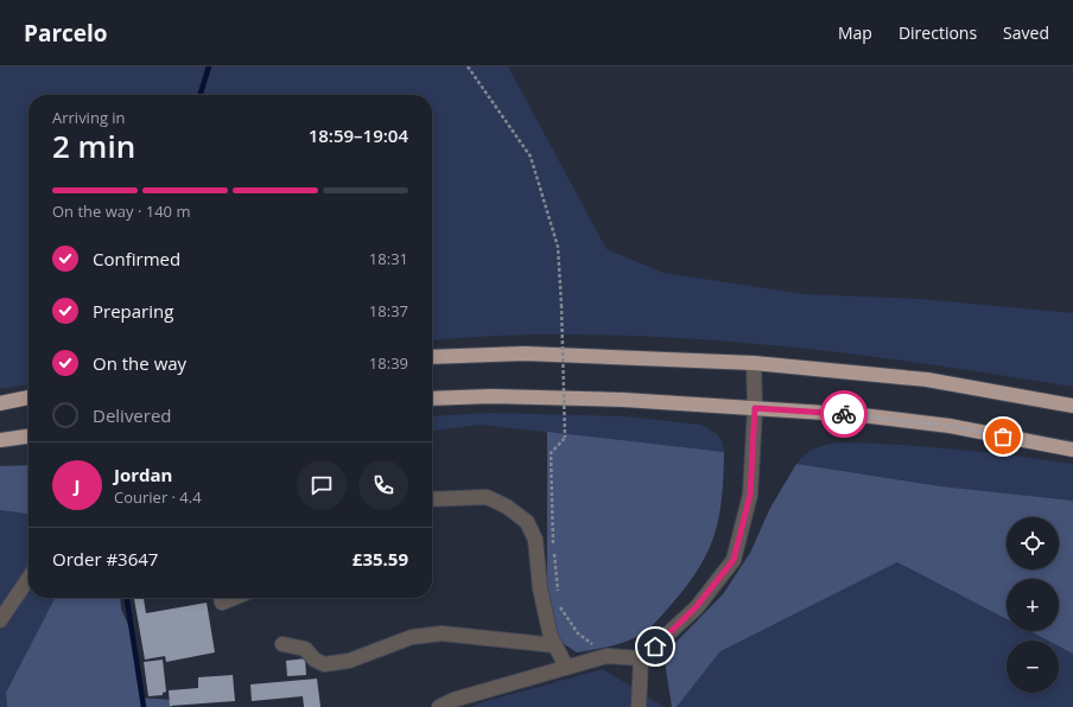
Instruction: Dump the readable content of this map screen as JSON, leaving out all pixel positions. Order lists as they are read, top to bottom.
{
  "page": {
    "header": "Parcelo",
    "nav": ["Map", "Directions", "Saved"],
    "heading": ["2 min", "Arriving in", "18:59–19:04"],
    "panel": [
      "Jordan",
      "Courier · 4.4",
      "Order #3647",
      "£35.59"
    ],
    "bar": "On the way · 140 m",
    "list": [
      ["Confirmed", "18:31"],
      ["Preparing", "18:37"],
      ["On the way", "18:39"],
      "Delivered"
    ],
    "round": "J",
    "map_buttons": ["+", "−"]
  }
}
